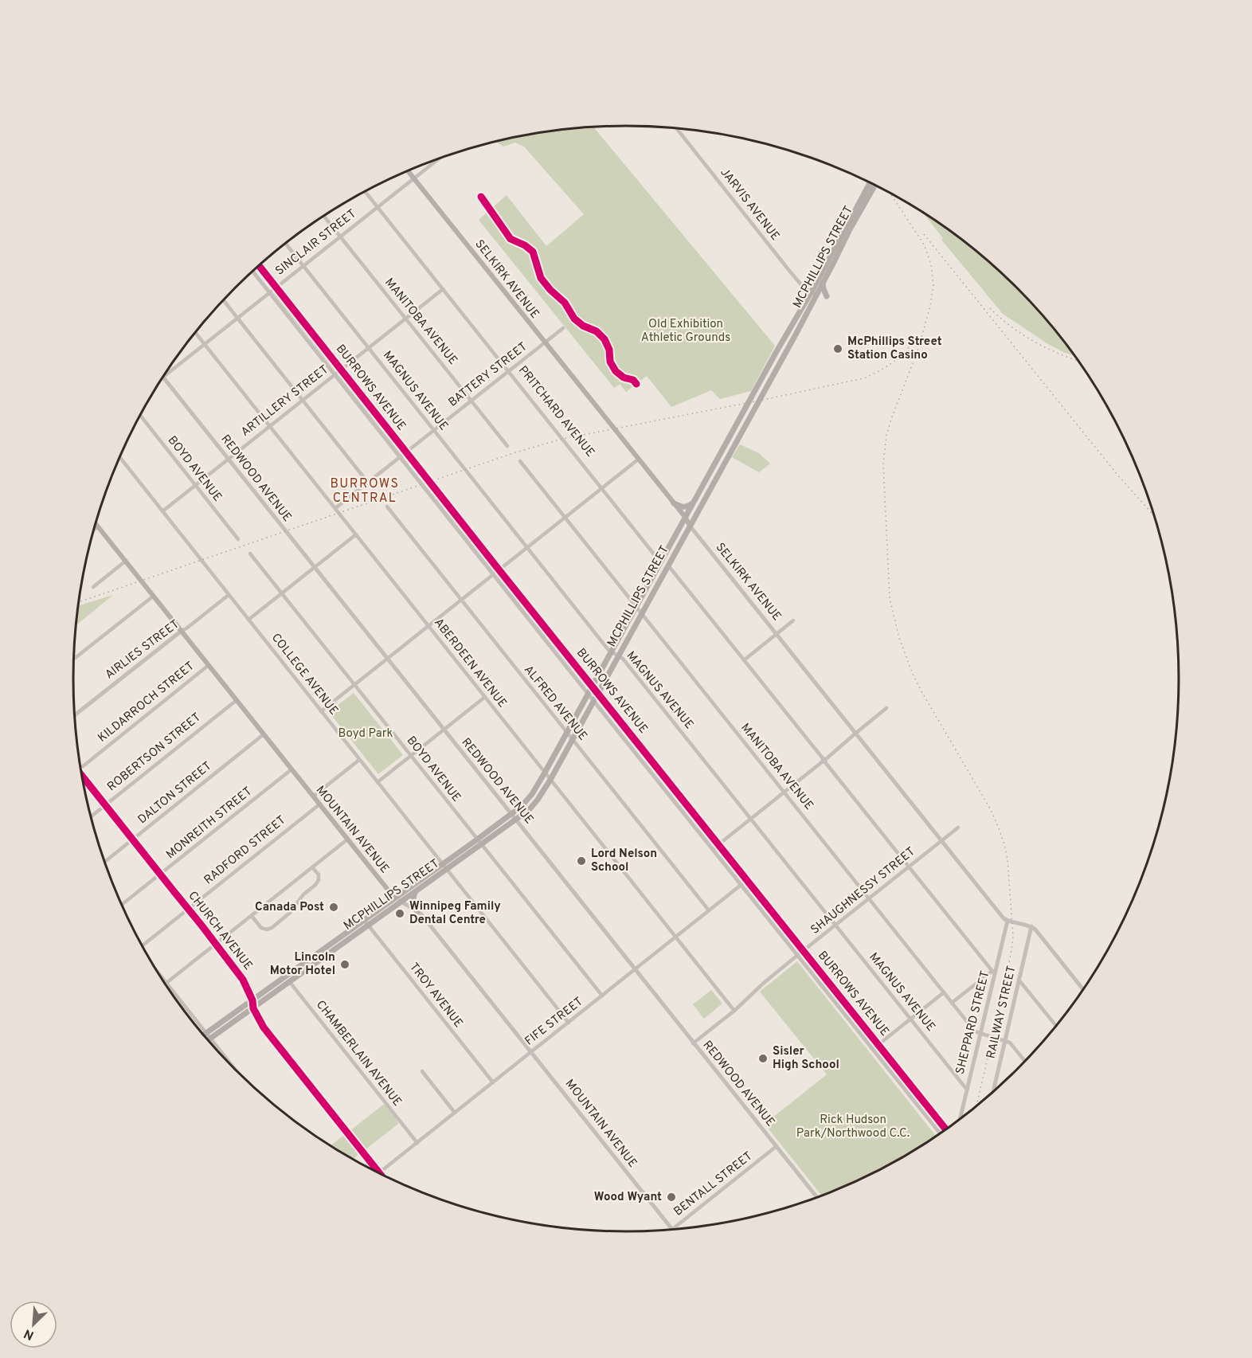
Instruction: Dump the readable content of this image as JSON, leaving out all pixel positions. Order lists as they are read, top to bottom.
{
  "streets": {
    "main road": ["MCPHILLIPS STREET", "SELKIRK AVENUE", "MOUNTAIN AVENUE"],
    "street": [
      "JARVIS AVENUE",
      "SINCLAIR STREET",
      "MANITOBA AVENUE",
      "BATTERY STREET",
      "BURROWS AVENUE",
      "MAGNUS AVENUE",
      "ARTILLERY STREET",
      "PRITCHARD AVENUE",
      "BOYD AVENUE",
      "REDWOOD AVENUE",
      "AIRLIES STREET",
      "ABERDEEN AVENUE",
      "COLLEGE AVENUE",
      "KILDARROCH STREET",
      "ALFRED AVENUE",
      "ROBERTSON STREET",
      "DALTON STREET",
      "MONREITH STREET",
      "RADFORD STREET",
      "SHAUGHNESSY STREET",
      "CHURCH AVENUE",
      "TROY AVENUE",
      "RAILWAY STREET",
      "FIFE STREET",
      "SHEPPARD STREET",
      "CHAMBERLAIN AVENUE",
      "BENTALL STREET"
    ]
  },
  "crossings": [
    ["JARVIS AVENUE", "MCPHILLIPS STREET"],
    ["SINCLAIR STREET", "SELKIRK AVENUE"],
    ["SINCLAIR STREET", "MANITOBA AVENUE"],
    ["SINCLAIR STREET", "BURROWS AVENUE"],
    ["SINCLAIR STREET", "MAGNUS AVENUE"],
    ["SINCLAIR STREET", "PRITCHARD AVENUE"],
    ["SINCLAIR STREET", "ABERDEEN AVENUE"],
    ["MCPHILLIPS STREET", "SELKIRK AVENUE"],
    ["MCPHILLIPS STREET", "MANITOBA AVENUE"],
    ["MCPHILLIPS STREET", "BURROWS AVENUE"],
    ["MCPHILLIPS STREET", "MAGNUS AVENUE"],
    ["MCPHILLIPS STREET", "PRITCHARD AVENUE"],
    ["MCPHILLIPS STREET", "BOYD AVENUE"],
    ["MCPHILLIPS STREET", "REDWOOD AVENUE"],
    ["MCPHILLIPS STREET", "ABERDEEN AVENUE"],
    ["MCPHILLIPS STREET", "COLLEGE AVENUE"],
    ["MCPHILLIPS STREET", "ALFRED AVENUE"],
    ["MCPHILLIPS STREET", "MOUNTAIN AVENUE"],
    ["MCPHILLIPS STREET", "CHURCH AVENUE"],
    ["MCPHILLIPS STREET", "TROY AVENUE"],
    ["MCPHILLIPS STREET", "CHAMBERLAIN AVENUE"],
    ["SELKIRK AVENUE", "BATTERY STREET"],
    ["SELKIRK AVENUE", "SHAUGHNESSY STREET"],
    ["SELKIRK AVENUE", "SHEPPARD STREET"],
    ["MANITOBA AVENUE", "BATTERY STREET"],
    ["MANITOBA AVENUE", "ARTILLERY STREET"],
    ["MANITOBA AVENUE", "SHAUGHNESSY STREET"],
    ["MANITOBA AVENUE", "RAILWAY STREET"],
    ["MANITOBA AVENUE", "SHEPPARD STREET"],
    ["BATTERY STREET", "BURROWS AVENUE"],
    ["BATTERY STREET", "MAGNUS AVENUE"],
    ["BATTERY STREET", "PRITCHARD AVENUE"],
    ["BATTERY STREET", "ABERDEEN AVENUE"],
    ["BURROWS AVENUE", "ARTILLERY STREET"],
    ["BURROWS AVENUE", "SHAUGHNESSY STREET"],
    ["BURROWS AVENUE", "FIFE STREET"],
    ["MAGNUS AVENUE", "ARTILLERY STREET"],
    ["MAGNUS AVENUE", "SHAUGHNESSY STREET"],
    ["MAGNUS AVENUE", "SHEPPARD STREET"],
    ["ARTILLERY STREET", "PRITCHARD AVENUE"],
    ["ARTILLERY STREET", "BOYD AVENUE"],
    ["ARTILLERY STREET", "REDWOOD AVENUE"],
    ["ARTILLERY STREET", "ABERDEEN AVENUE"],
    ["ARTILLERY STREET", "COLLEGE AVENUE"],
    ["BOYD AVENUE", "FIFE STREET"],
    ["REDWOOD AVENUE", "SHAUGHNESSY STREET"],
    ["REDWOOD AVENUE", "FIFE STREET"],
    ["REDWOOD AVENUE", "BENTALL STREET"],
    ["AIRLIES STREET", "COLLEGE AVENUE"],
    ["AIRLIES STREET", "MOUNTAIN AVENUE"],
    ["ABERDEEN AVENUE", "SHAUGHNESSY STREET"],
    ["ABERDEEN AVENUE", "FIFE STREET"],
    ["COLLEGE AVENUE", "FIFE STREET"],
    ["KILDARROCH STREET", "MOUNTAIN AVENUE"],
    ["ALFRED AVENUE", "FIFE STREET"],
    ["ROBERTSON STREET", "MOUNTAIN AVENUE"],
    ["ROBERTSON STREET", "CHURCH AVENUE"],
    ["DALTON STREET", "MOUNTAIN AVENUE"],
    ["DALTON STREET", "CHURCH AVENUE"],
    ["MONREITH STREET", "MOUNTAIN AVENUE"],
    ["MONREITH STREET", "CHURCH AVENUE"],
    ["MOUNTAIN AVENUE", "RADFORD STREET"],
    ["MOUNTAIN AVENUE", "FIFE STREET"],
    ["MOUNTAIN AVENUE", "BENTALL STREET"],
    ["RADFORD STREET", "CHURCH AVENUE"],
    ["CHURCH AVENUE", "FIFE STREET"],
    ["TROY AVENUE", "FIFE STREET"],
    ["FIFE STREET", "CHAMBERLAIN AVENUE"]
  ],
  "districts": ["BURROWS CENTRAL"],
  "parks": ["Old Exhibition Athletic Grounds", "Boyd Park", "Rick Hudson Park/Northwood C.C."],
  "places": [
    "McPhillips Street Station Casino",
    "Lord Nelson School",
    "Canada Post",
    "Winnipeg Family Dental Centre",
    "Lincoln Motor Hotel",
    "Sisler High School",
    "Wood Wyant"
  ],
  "north": "bottom left"
}
